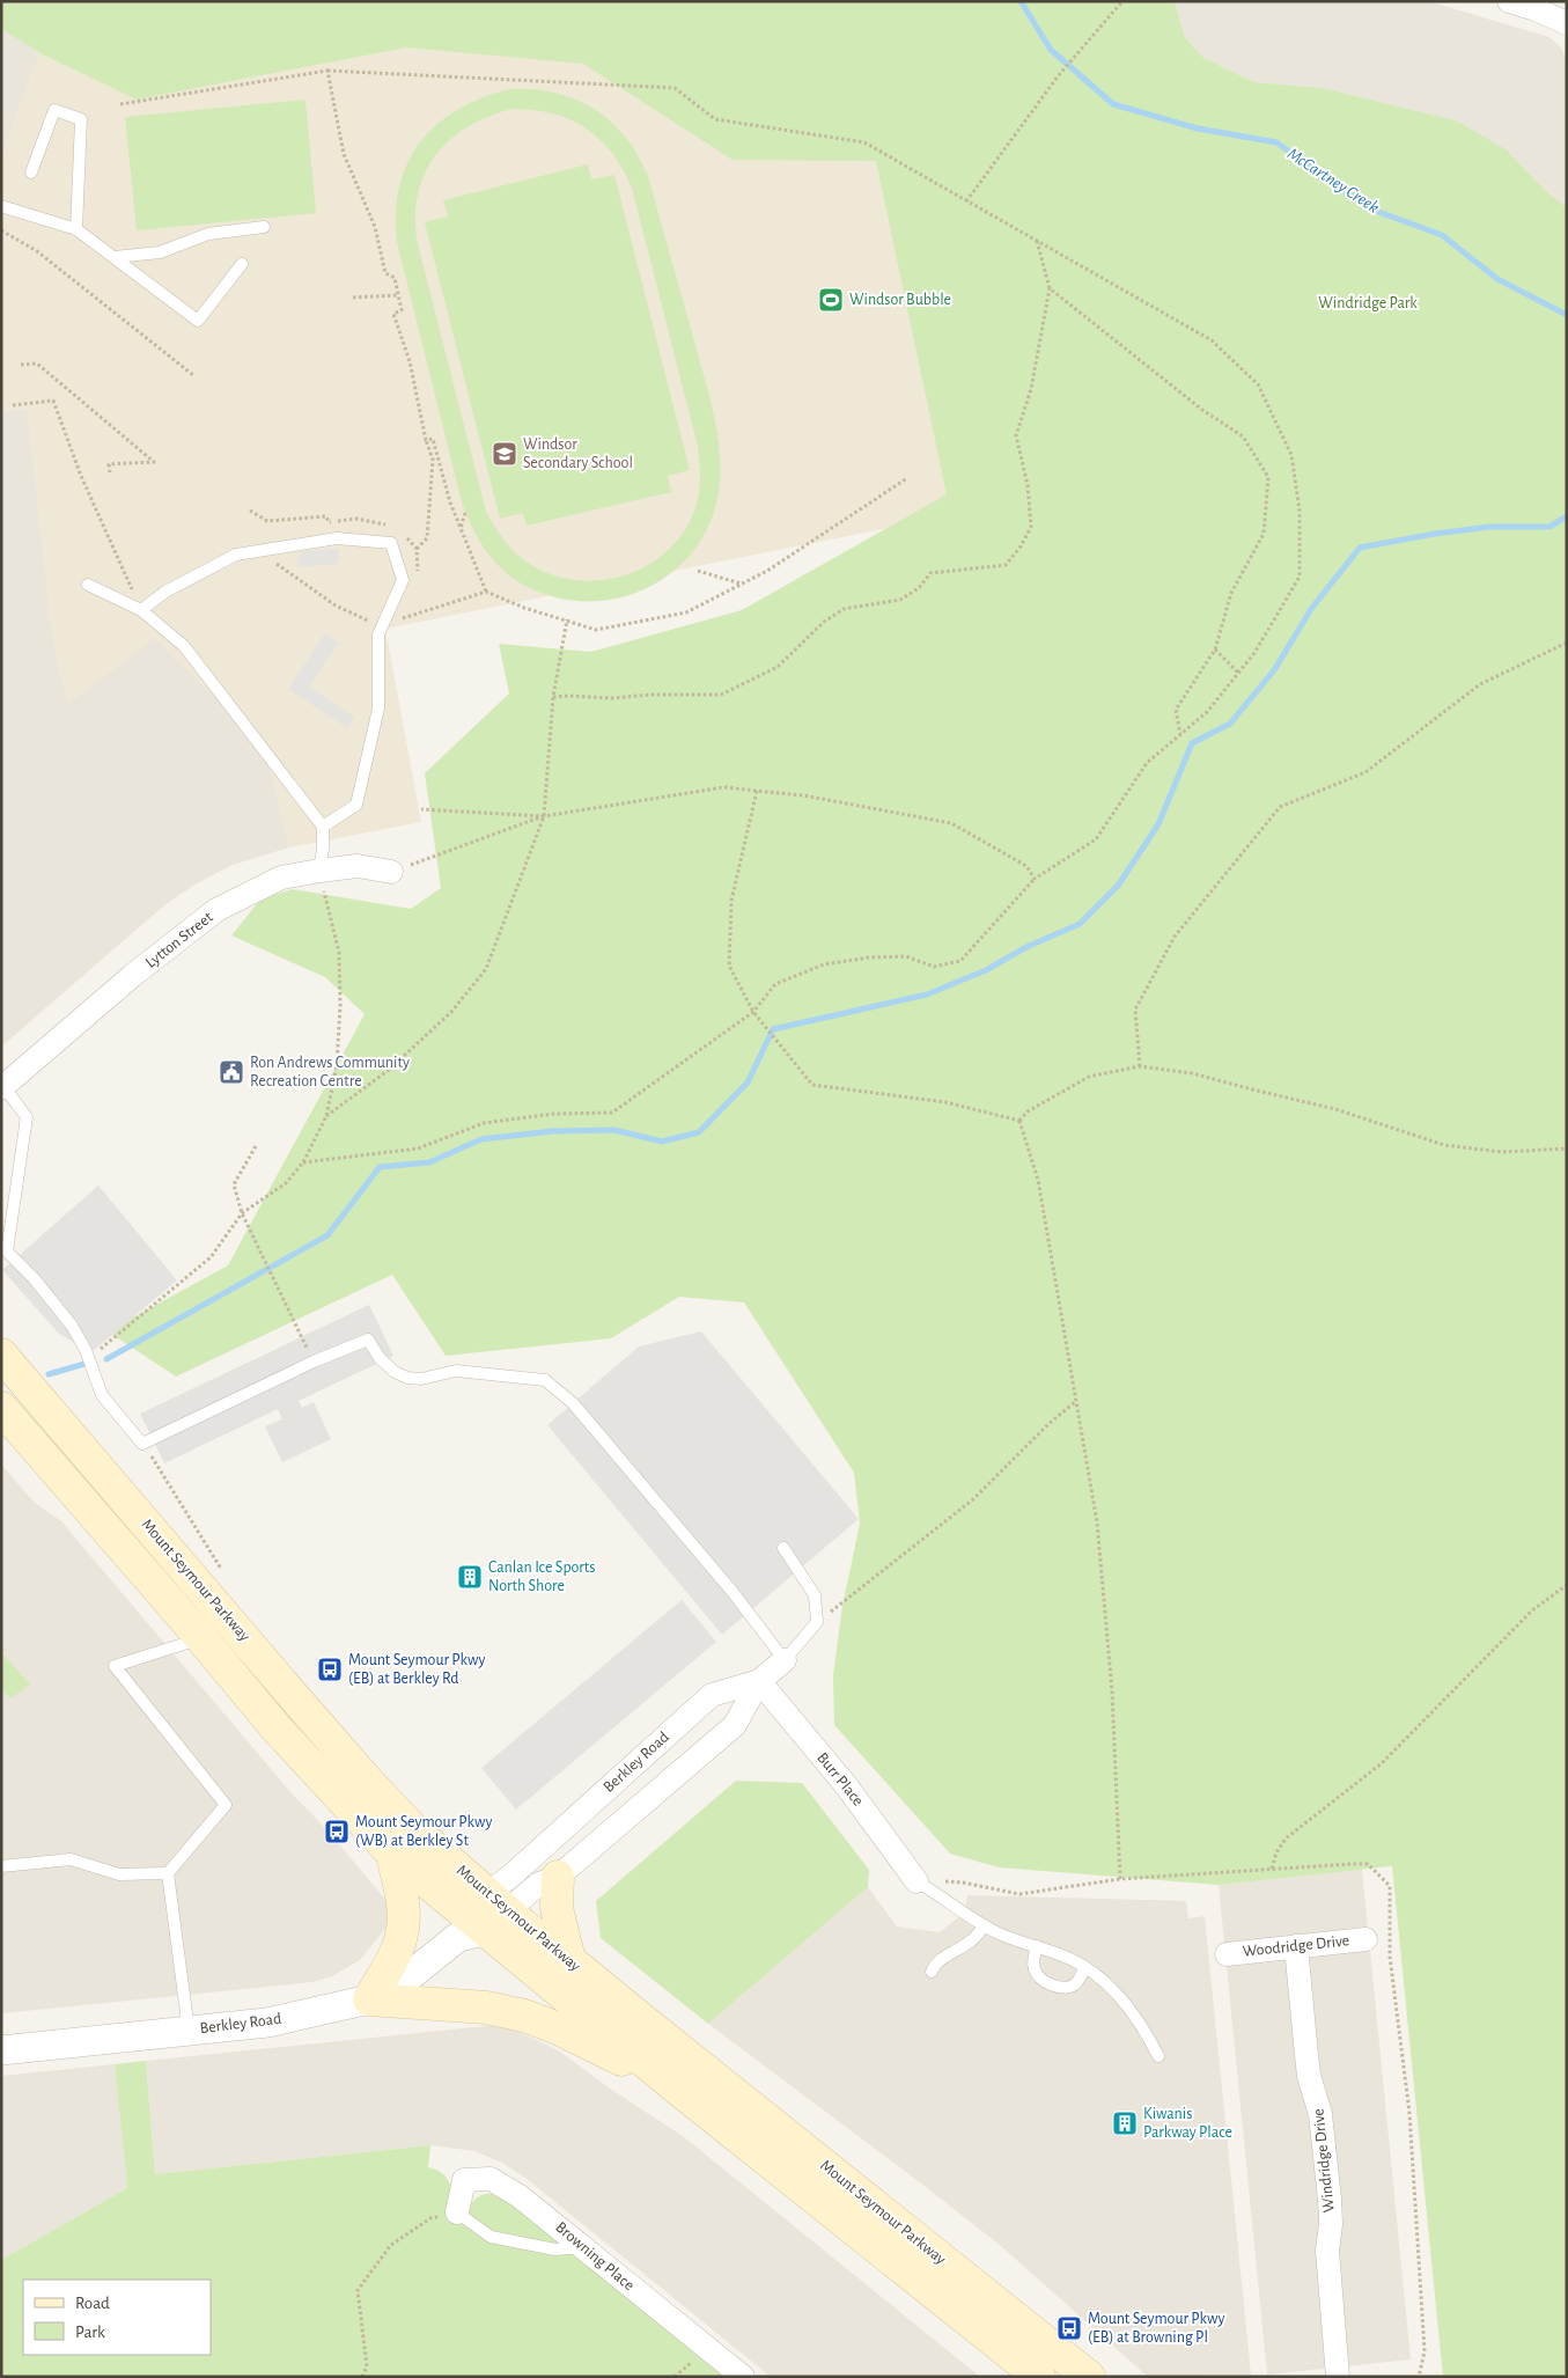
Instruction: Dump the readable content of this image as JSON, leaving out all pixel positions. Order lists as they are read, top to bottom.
{
  "streets": {
    "main road": ["Mount Seymour Parkway"],
    "street": [
      "Lytton Street",
      "Berkley Road",
      "Burr Place",
      "Woodridge Drive",
      "Windridge Drive",
      "Browning Place"
    ]
  },
  "crossings": [
    ["Mount Seymour Parkway", "Berkley Road"],
    ["Berkley Road", "Burr Place"],
    ["Woodridge Drive", "Windridge Drive"]
  ],
  "water": ["McCartney Creek"],
  "parks": ["Windridge Park"],
  "places": {
    "sports": ["Windsor Bubble"],
    "school or university": ["Windsor Secondary School"],
    "public building": ["Ron Andrews Community Recreation Centre"],
    "building": ["Canlan Ice Sports North Shore", "Kiwanis Parkway Place"],
    "bus stop": ["Mount Seymour Pkwy (EB) at Berkley Rd", "Mount Seymour Pkwy (WB) at Berkley St", "Mount Seymour Pkwy (EB) at Browning Pl"]
  },
  "legend": ["Road", "Park"]
}
